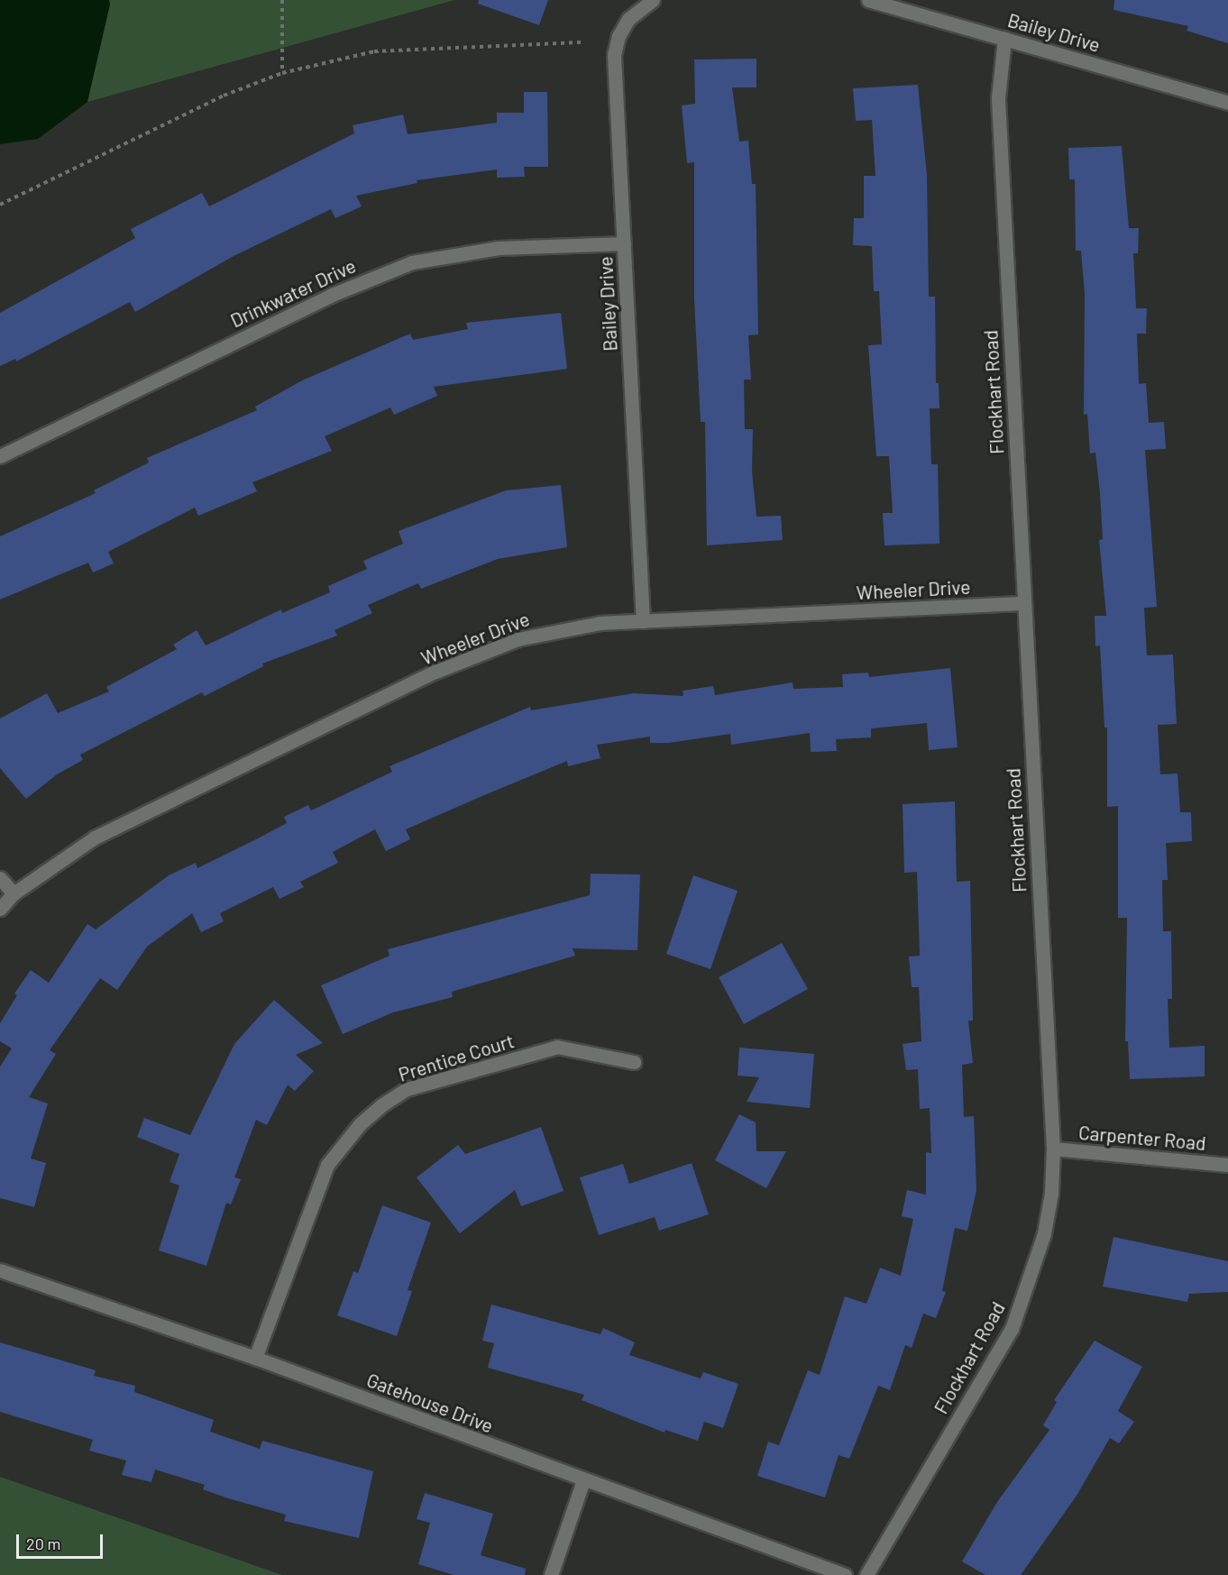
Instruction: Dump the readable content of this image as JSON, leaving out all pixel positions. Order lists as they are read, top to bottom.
{
  "streets": {
    "street": [
      "Bailey Drive",
      "Drinkwater Drive",
      "Flockhart Road",
      "Wheeler Drive",
      "Prentice Court",
      "Carpenter Road",
      "Gatehouse Drive"
    ]
  },
  "crossings": [
    ["Bailey Drive", "Drinkwater Drive"],
    ["Bailey Drive", "Flockhart Road"],
    ["Bailey Drive", "Wheeler Drive"],
    ["Flockhart Road", "Wheeler Drive"],
    ["Flockhart Road", "Carpenter Road"],
    ["Prentice Court", "Gatehouse Drive"]
  ],
  "scale_bar": "20 m"
}
